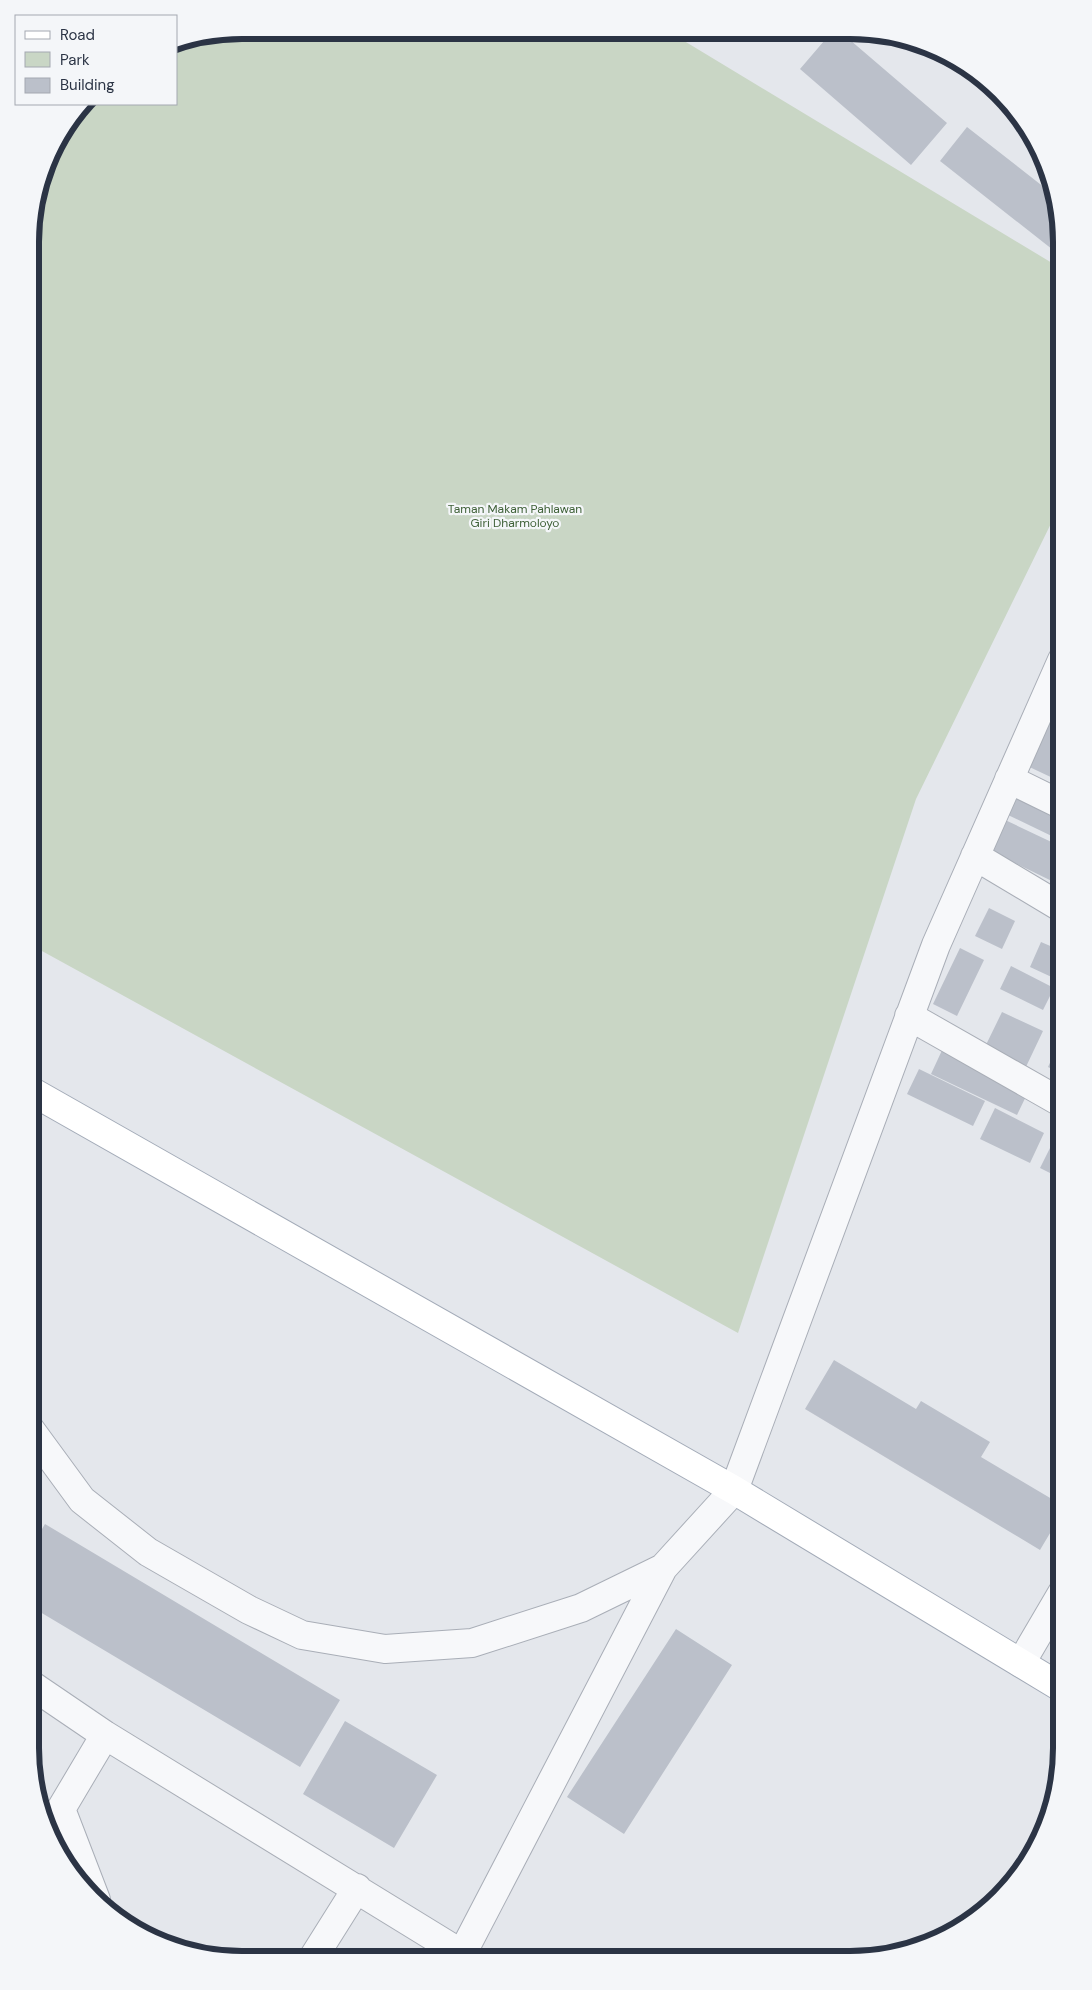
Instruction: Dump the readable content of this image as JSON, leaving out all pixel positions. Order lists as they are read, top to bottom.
{
  "parks": ["Taman Makam Pahlawan Giri Dharmoloyo"],
  "legend": ["Road", "Park", "Building"]
}
